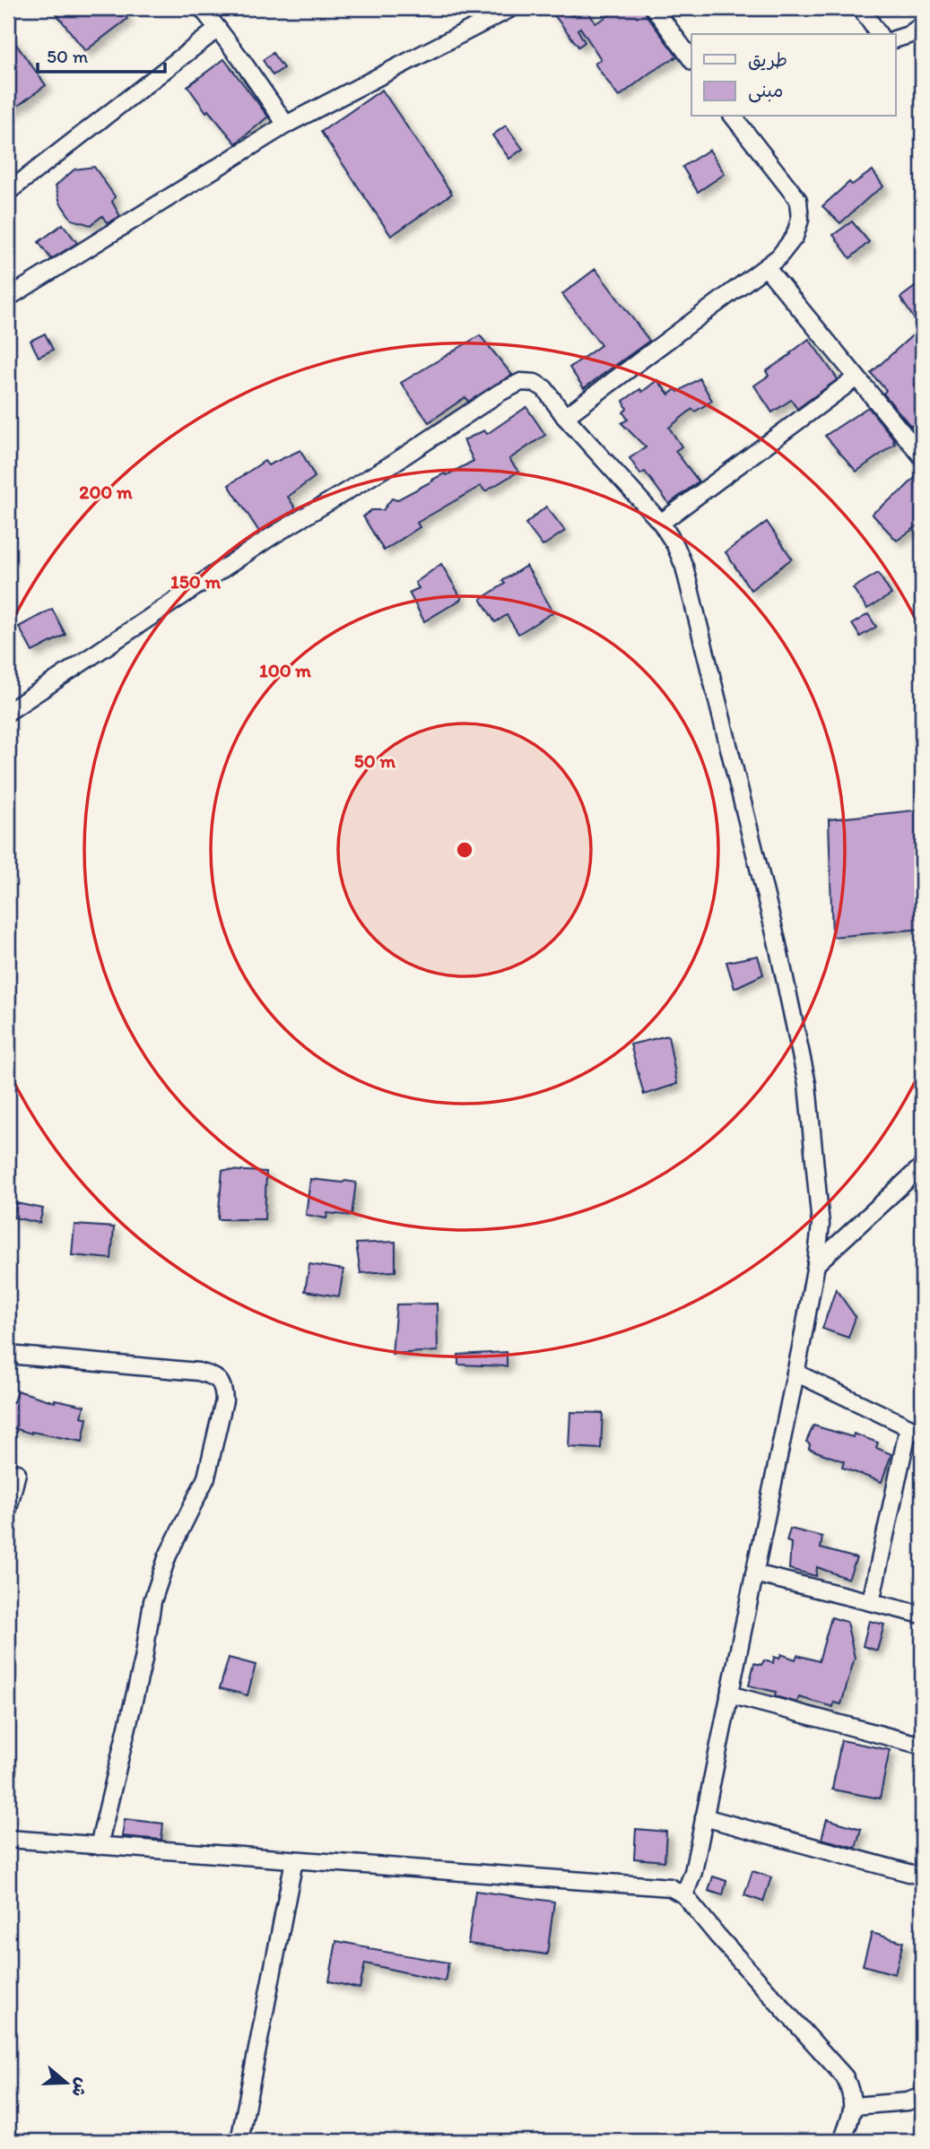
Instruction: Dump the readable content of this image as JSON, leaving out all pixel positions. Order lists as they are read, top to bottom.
{
  "legend": ["طريق", "مبنى"],
  "scale_bar": "50 m",
  "north": "right",
  "rings": [
    "200 m",
    "150 m",
    "100 m",
    "50 m"
  ]
}
